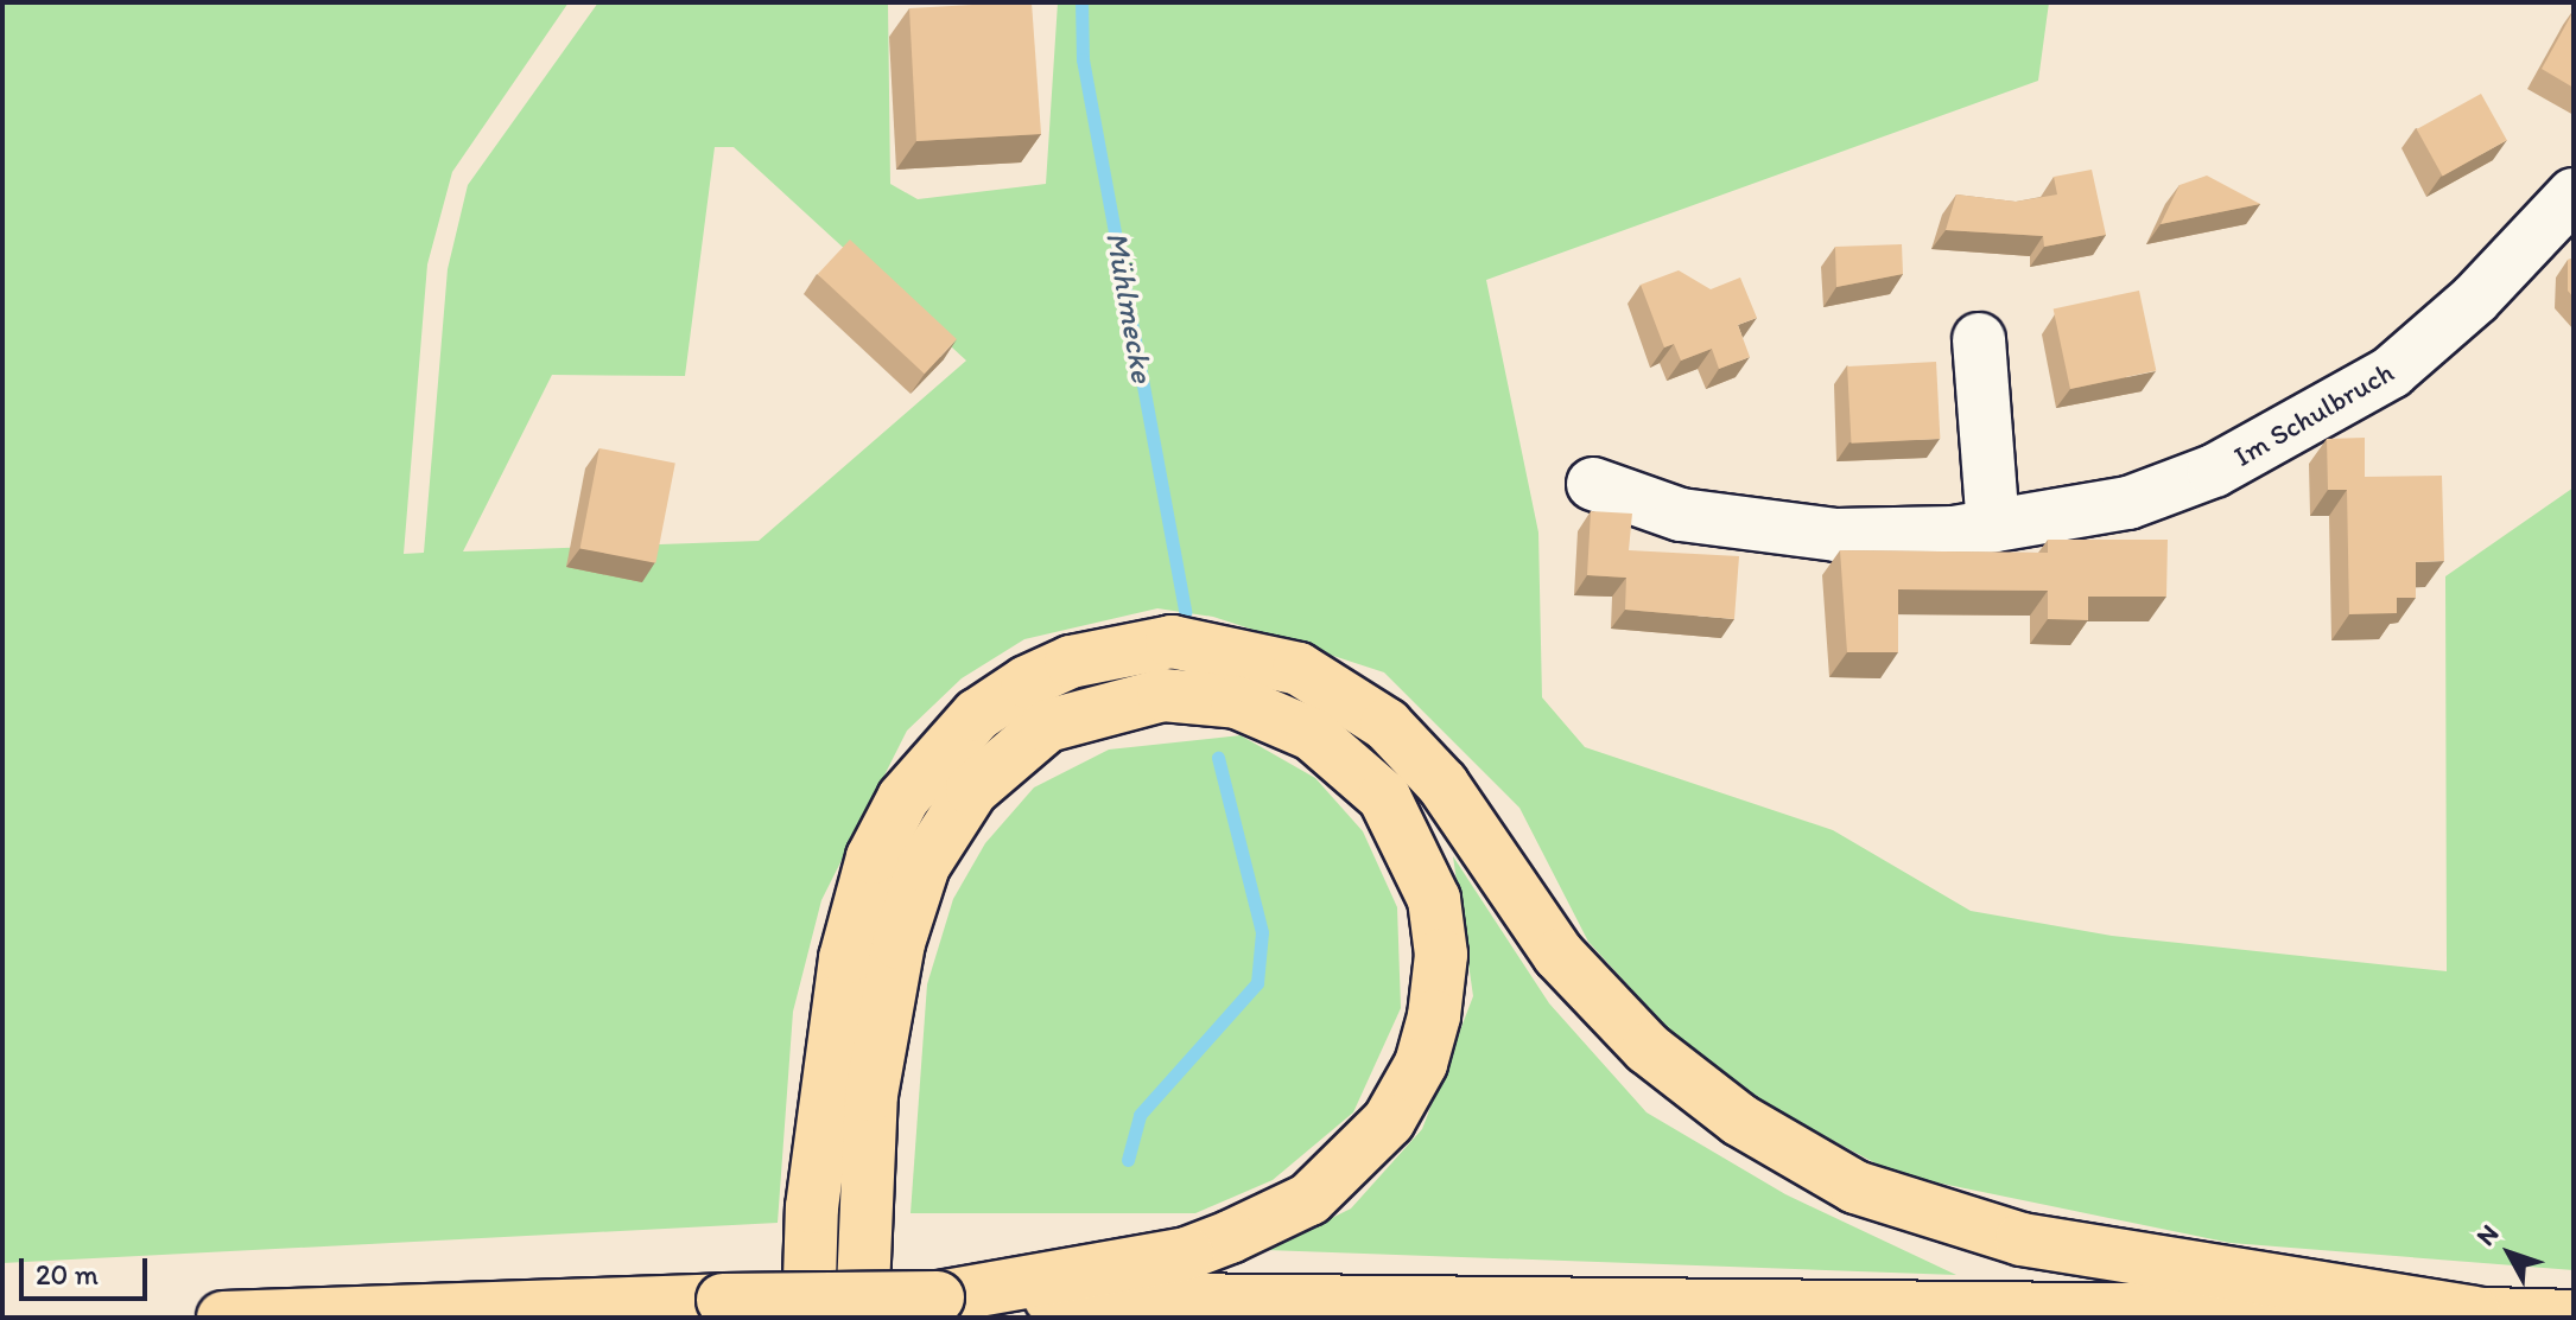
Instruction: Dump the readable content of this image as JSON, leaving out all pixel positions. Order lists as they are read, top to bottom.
{
  "streets": {
    "street": ["Im Schulbruch"]
  },
  "water": ["Mühlmecke"],
  "scale_bar": "20 m",
  "north": "top left"
}
